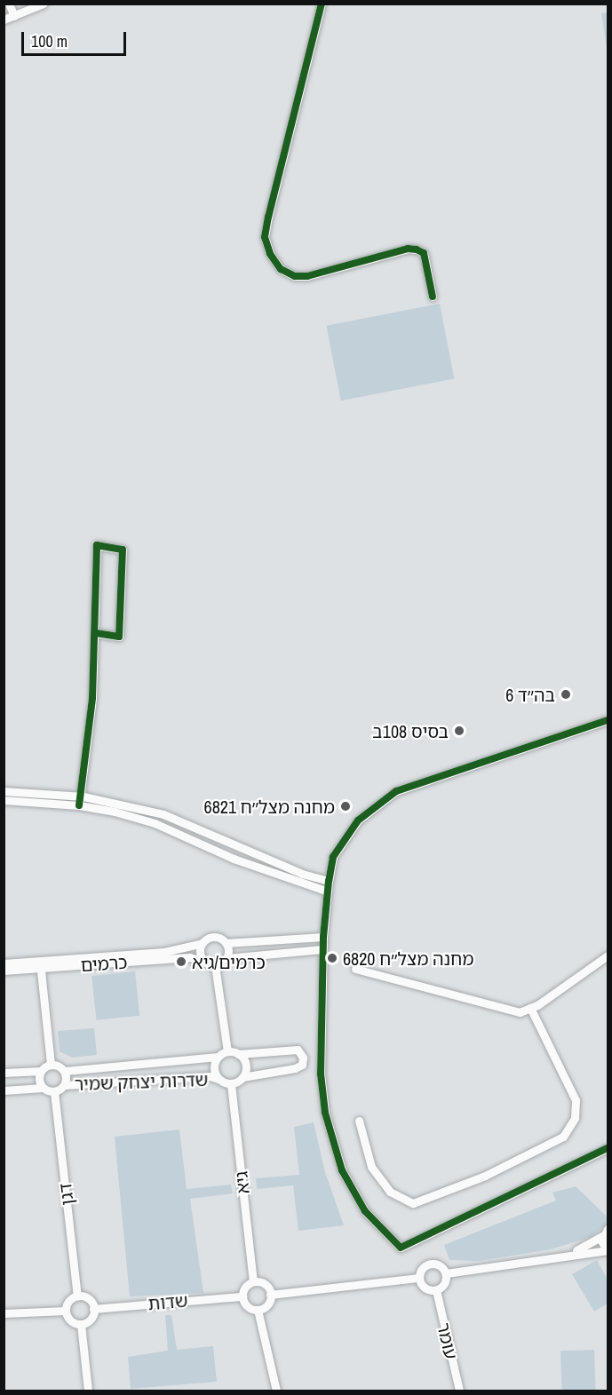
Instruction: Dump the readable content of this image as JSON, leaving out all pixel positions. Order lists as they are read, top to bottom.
{
  "streets": {
    "street": [
      "כרמים",
      "שדרות יצחק שמיר",
      "גיא",
      "דגן",
      "שדות",
      "עומר"
    ]
  },
  "crossings": [
    ["שדרות יצחק שמיר", "גיא"],
    ["שדרות יצחק שמיר", "דגן"],
    ["גיא", "שדות"],
    ["דגן", "שדות"]
  ],
  "places": [
    "בה״ד 6",
    "בסיס 108ב",
    "מחנה מצל״ח 6821",
    "מחנה מצל״ח 6820",
    "כרמים/גיא"
  ],
  "scale_bar": "100 m"
}
